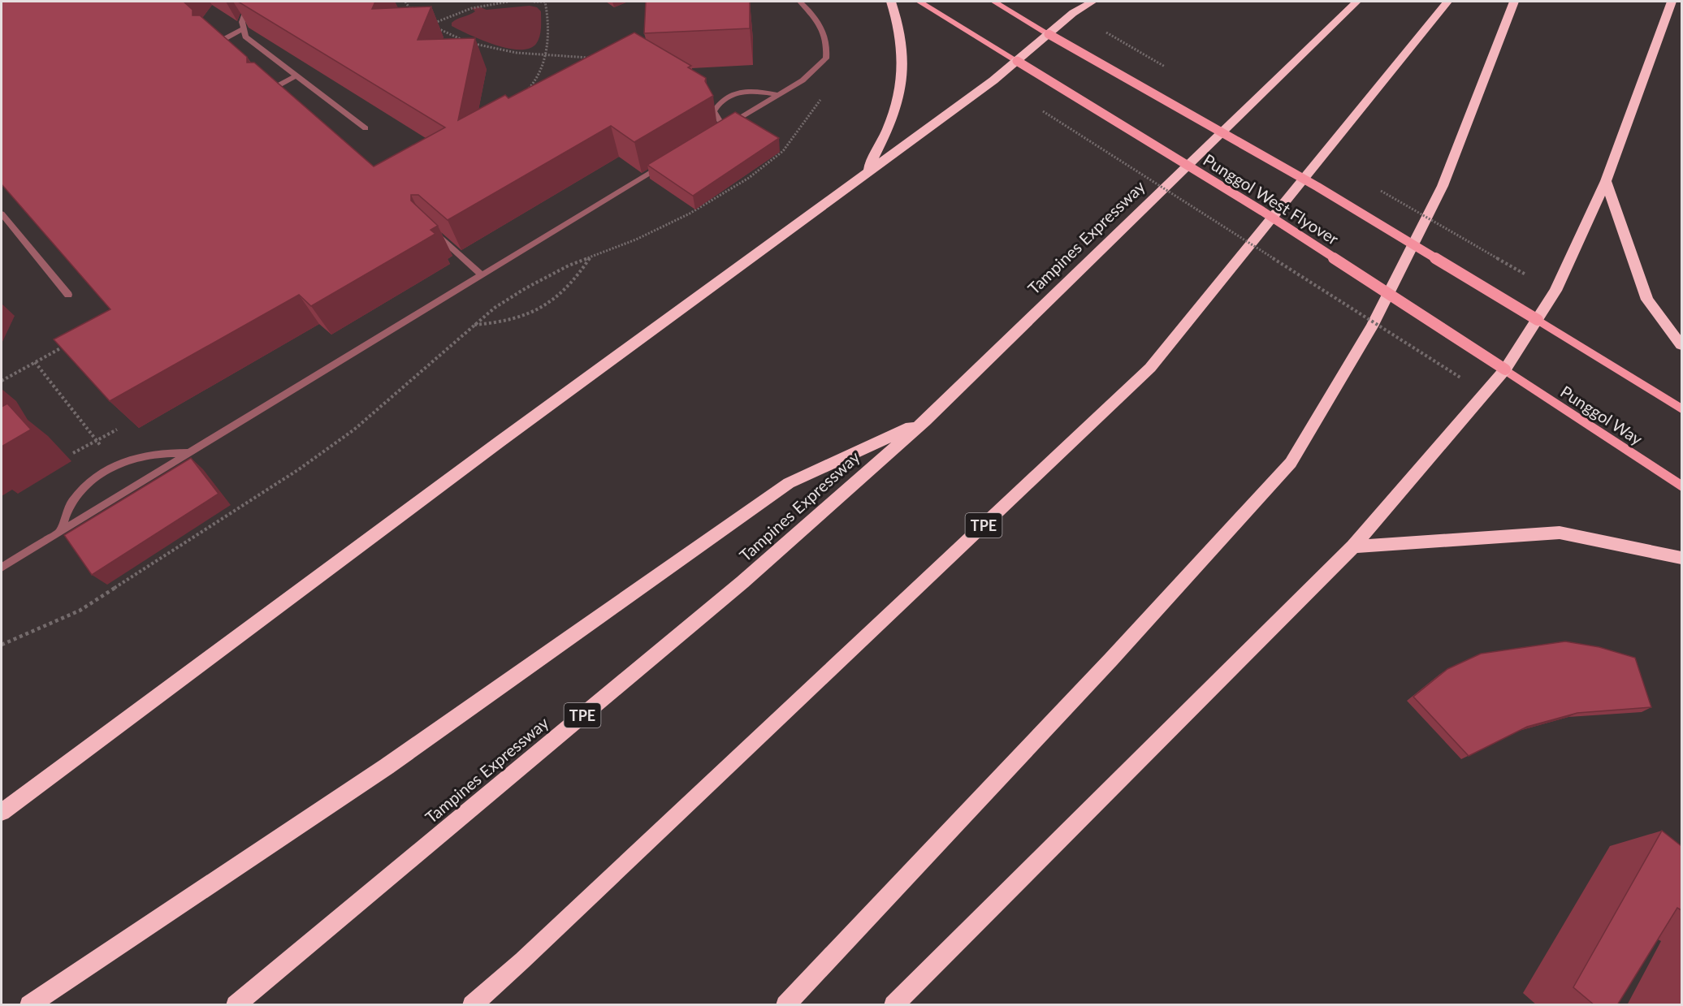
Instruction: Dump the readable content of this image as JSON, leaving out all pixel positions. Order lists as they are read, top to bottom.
{
  "streets": {
    "highway": ["Tampines Expressway", "TPE"],
    "main road": ["Punggol West Flyover", "Punggol Way"]
  },
  "crossings": [
    ["Punggol West Flyover", "Punggol Way"]
  ]
}
